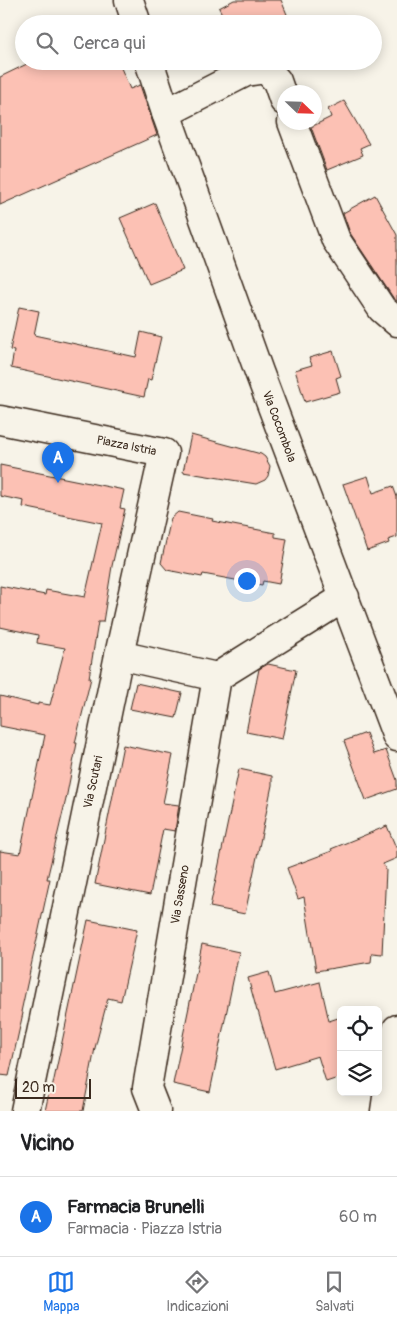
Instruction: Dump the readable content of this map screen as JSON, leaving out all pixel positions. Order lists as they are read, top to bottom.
{
  "streets": {
    "street": [
      "Via Cocombola",
      "Piazza Istria",
      "Via Scutari",
      "Via Sasseno"
    ]
  },
  "crossings": [
    ["Piazza Istria", "Via Scutari"]
  ],
  "scale_bar": "20 m",
  "north": "bottom right",
  "page": {
    "search": "Cerca qui",
    "pins": "A",
    "scale": "20 m",
    "heading": "Vicino",
    "list": [
      {
        "mark": "A",
        "name": "Farmacia Brunelli",
        "note": "Farmacia · Piazza Istria",
        "value": "60 m"
      }
    ],
    "nav": ["Mappa", "Indicazioni", "Salvati"]
  }
}
